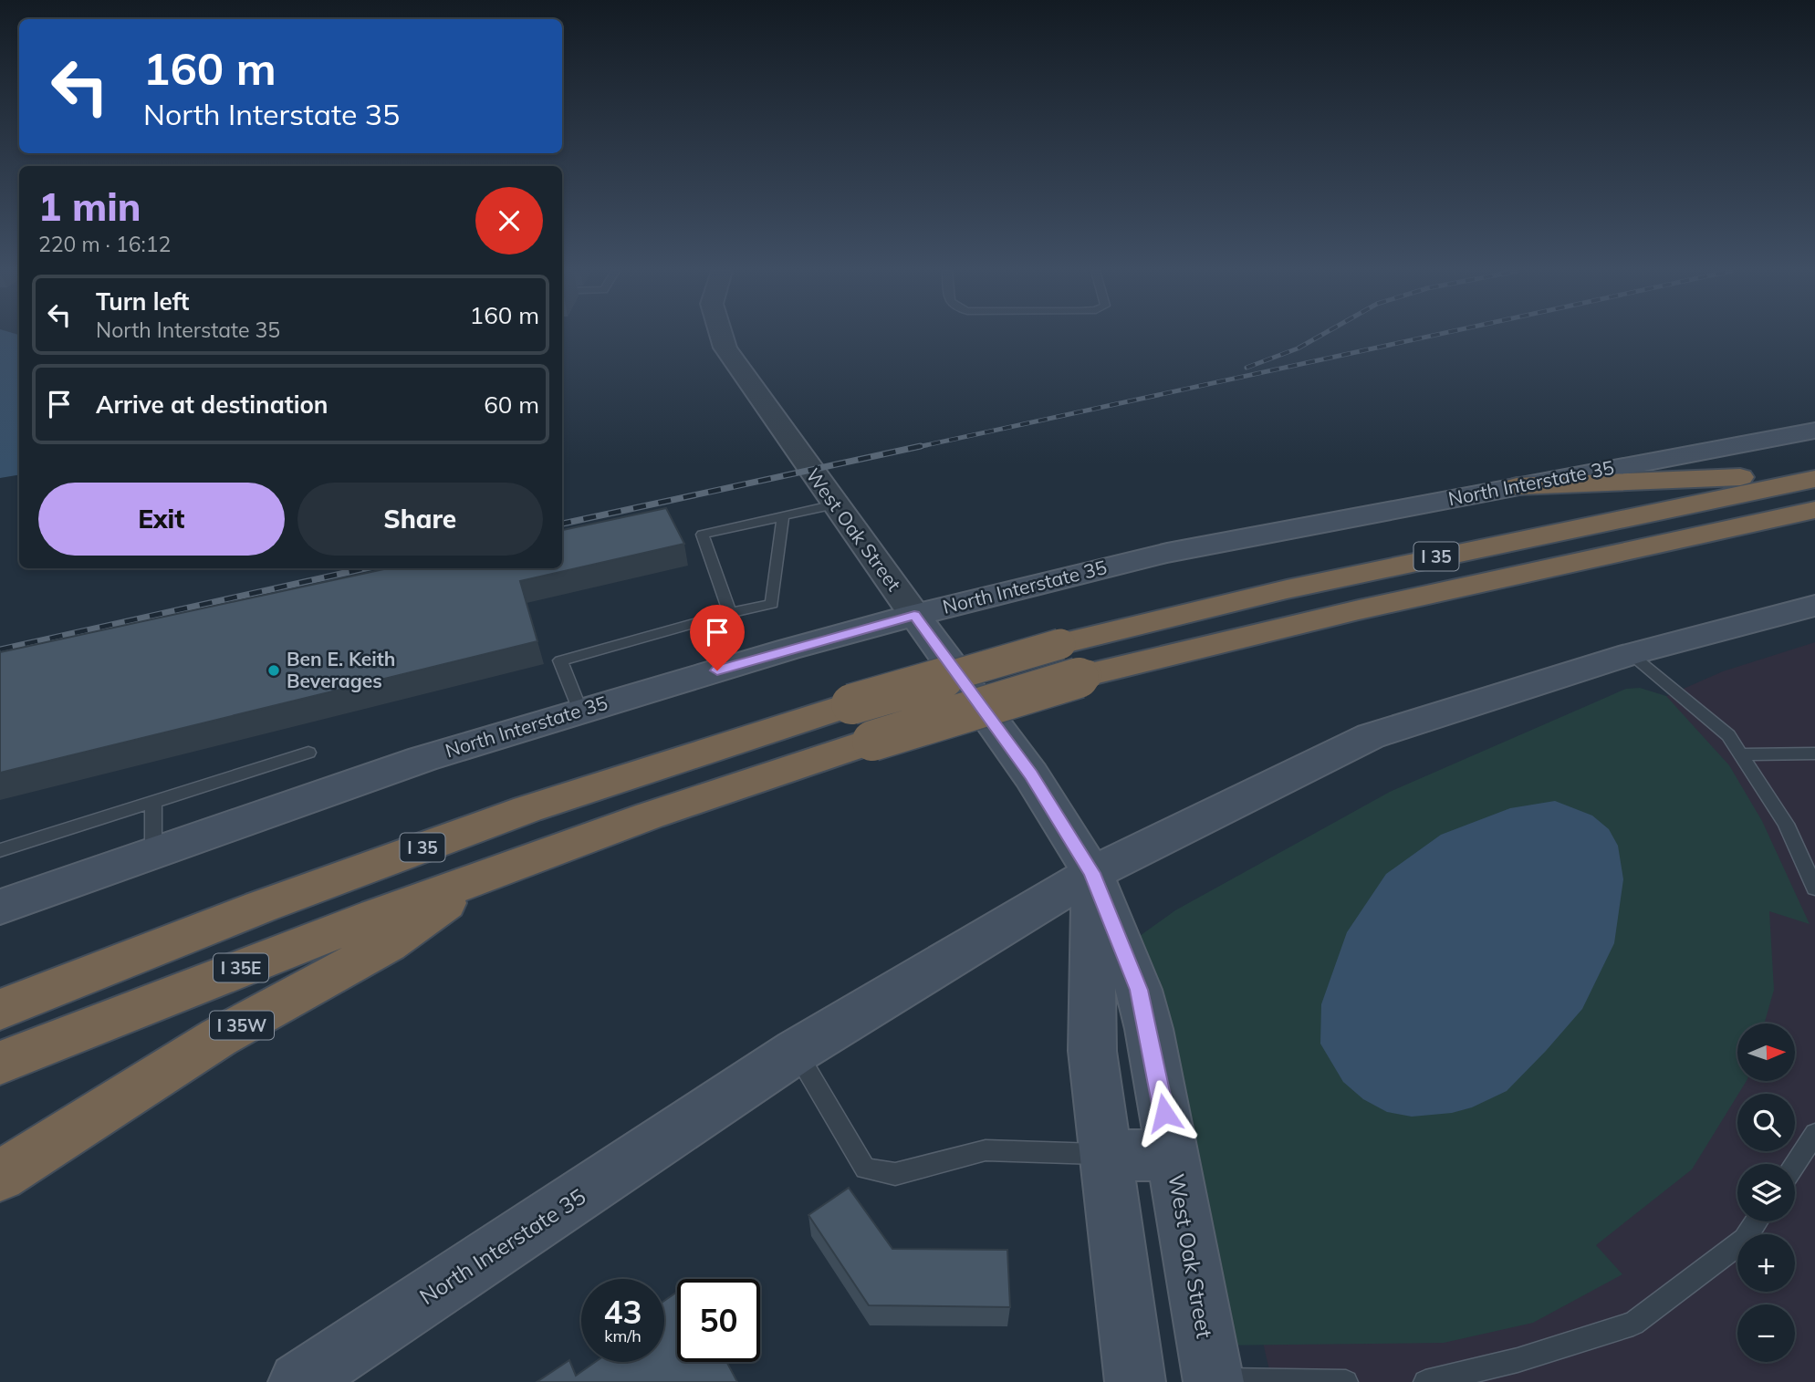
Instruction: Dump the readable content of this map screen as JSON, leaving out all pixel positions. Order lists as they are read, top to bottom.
{
  "streets": {
    "highway": ["I 35", "I 35E", "I 35W"],
    "main road": ["North Interstate 35", "West Oak Street"]
  },
  "crossings": [
    ["North Interstate 35", "West Oak Street"],
    ["I 35E", "I 35W"]
  ],
  "places": ["Ben E. Keith Beverages"],
  "north": "right",
  "page": {
    "turn": ["160 m", "North Interstate 35"],
    "heading": ["1 min", "220 m · 16:12"],
    "list": [
      {
        "name": "Turn left",
        "note": "North Interstate 35",
        "value": "160 m"
      },
      {
        "name": "Arrive at destination",
        "value": "60 m"
      }
    ],
    "buttons": ["Exit", "Share"],
    "map_buttons": ["+", "−"],
    "speed": "43 km/h",
    "limit": "50"
  }
}
